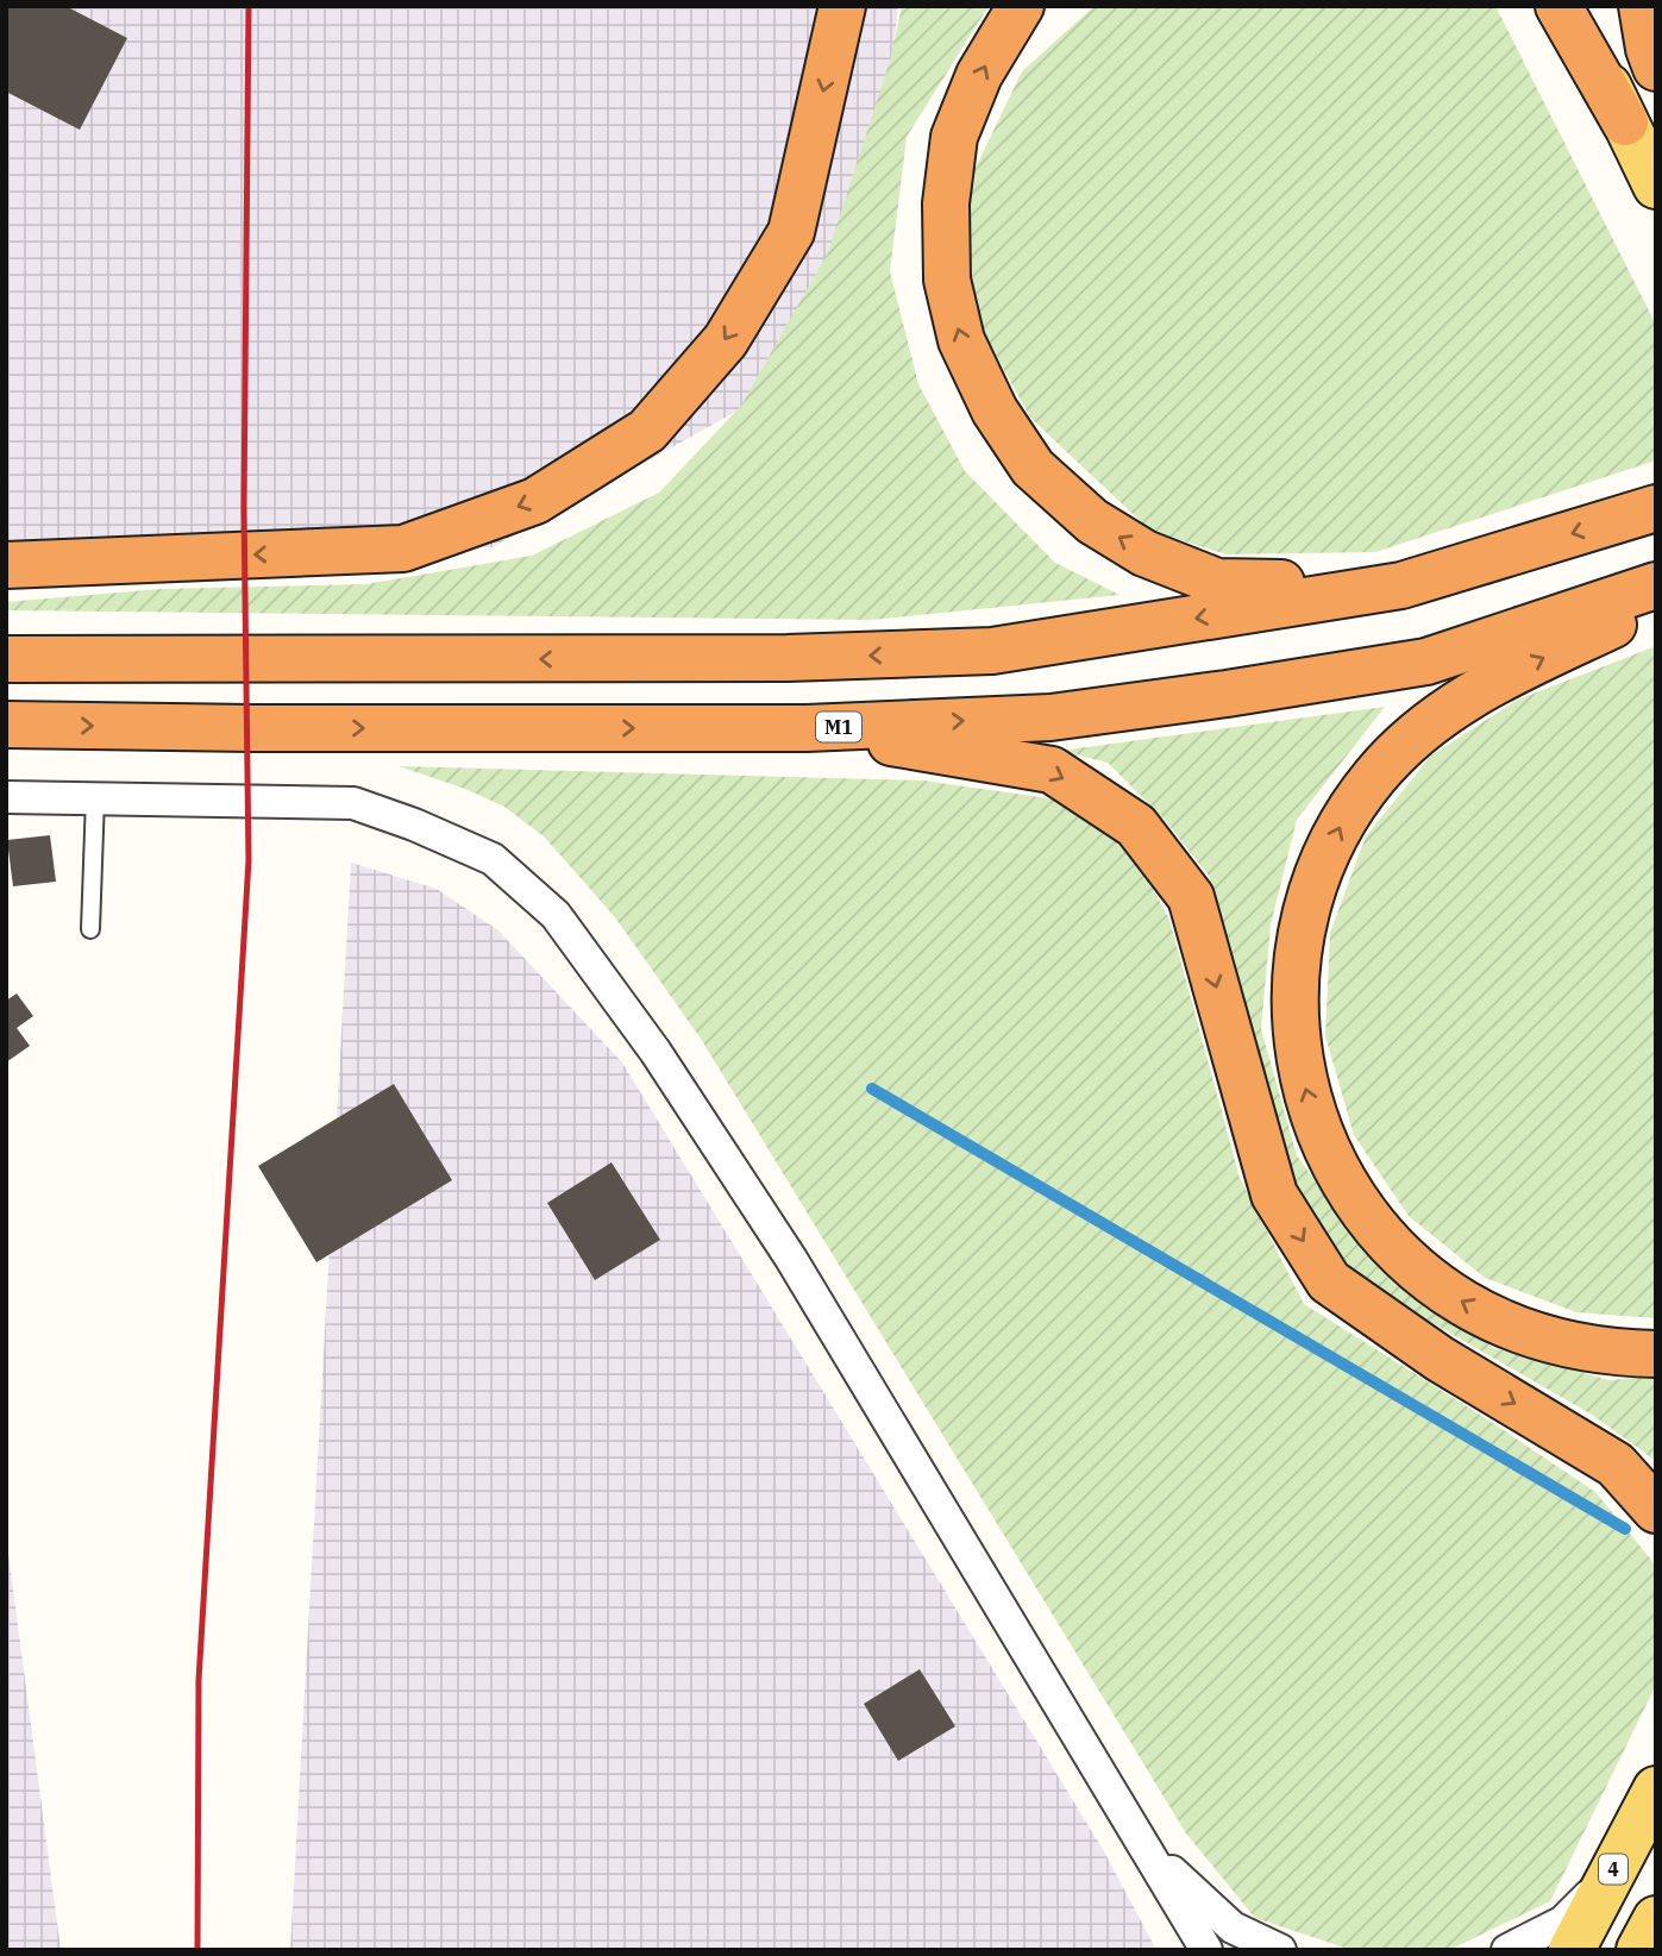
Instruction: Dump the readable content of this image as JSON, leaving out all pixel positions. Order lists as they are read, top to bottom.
{
  "streets": {
    "highway": ["M1"],
    "main road": ["4"]
  }
}
